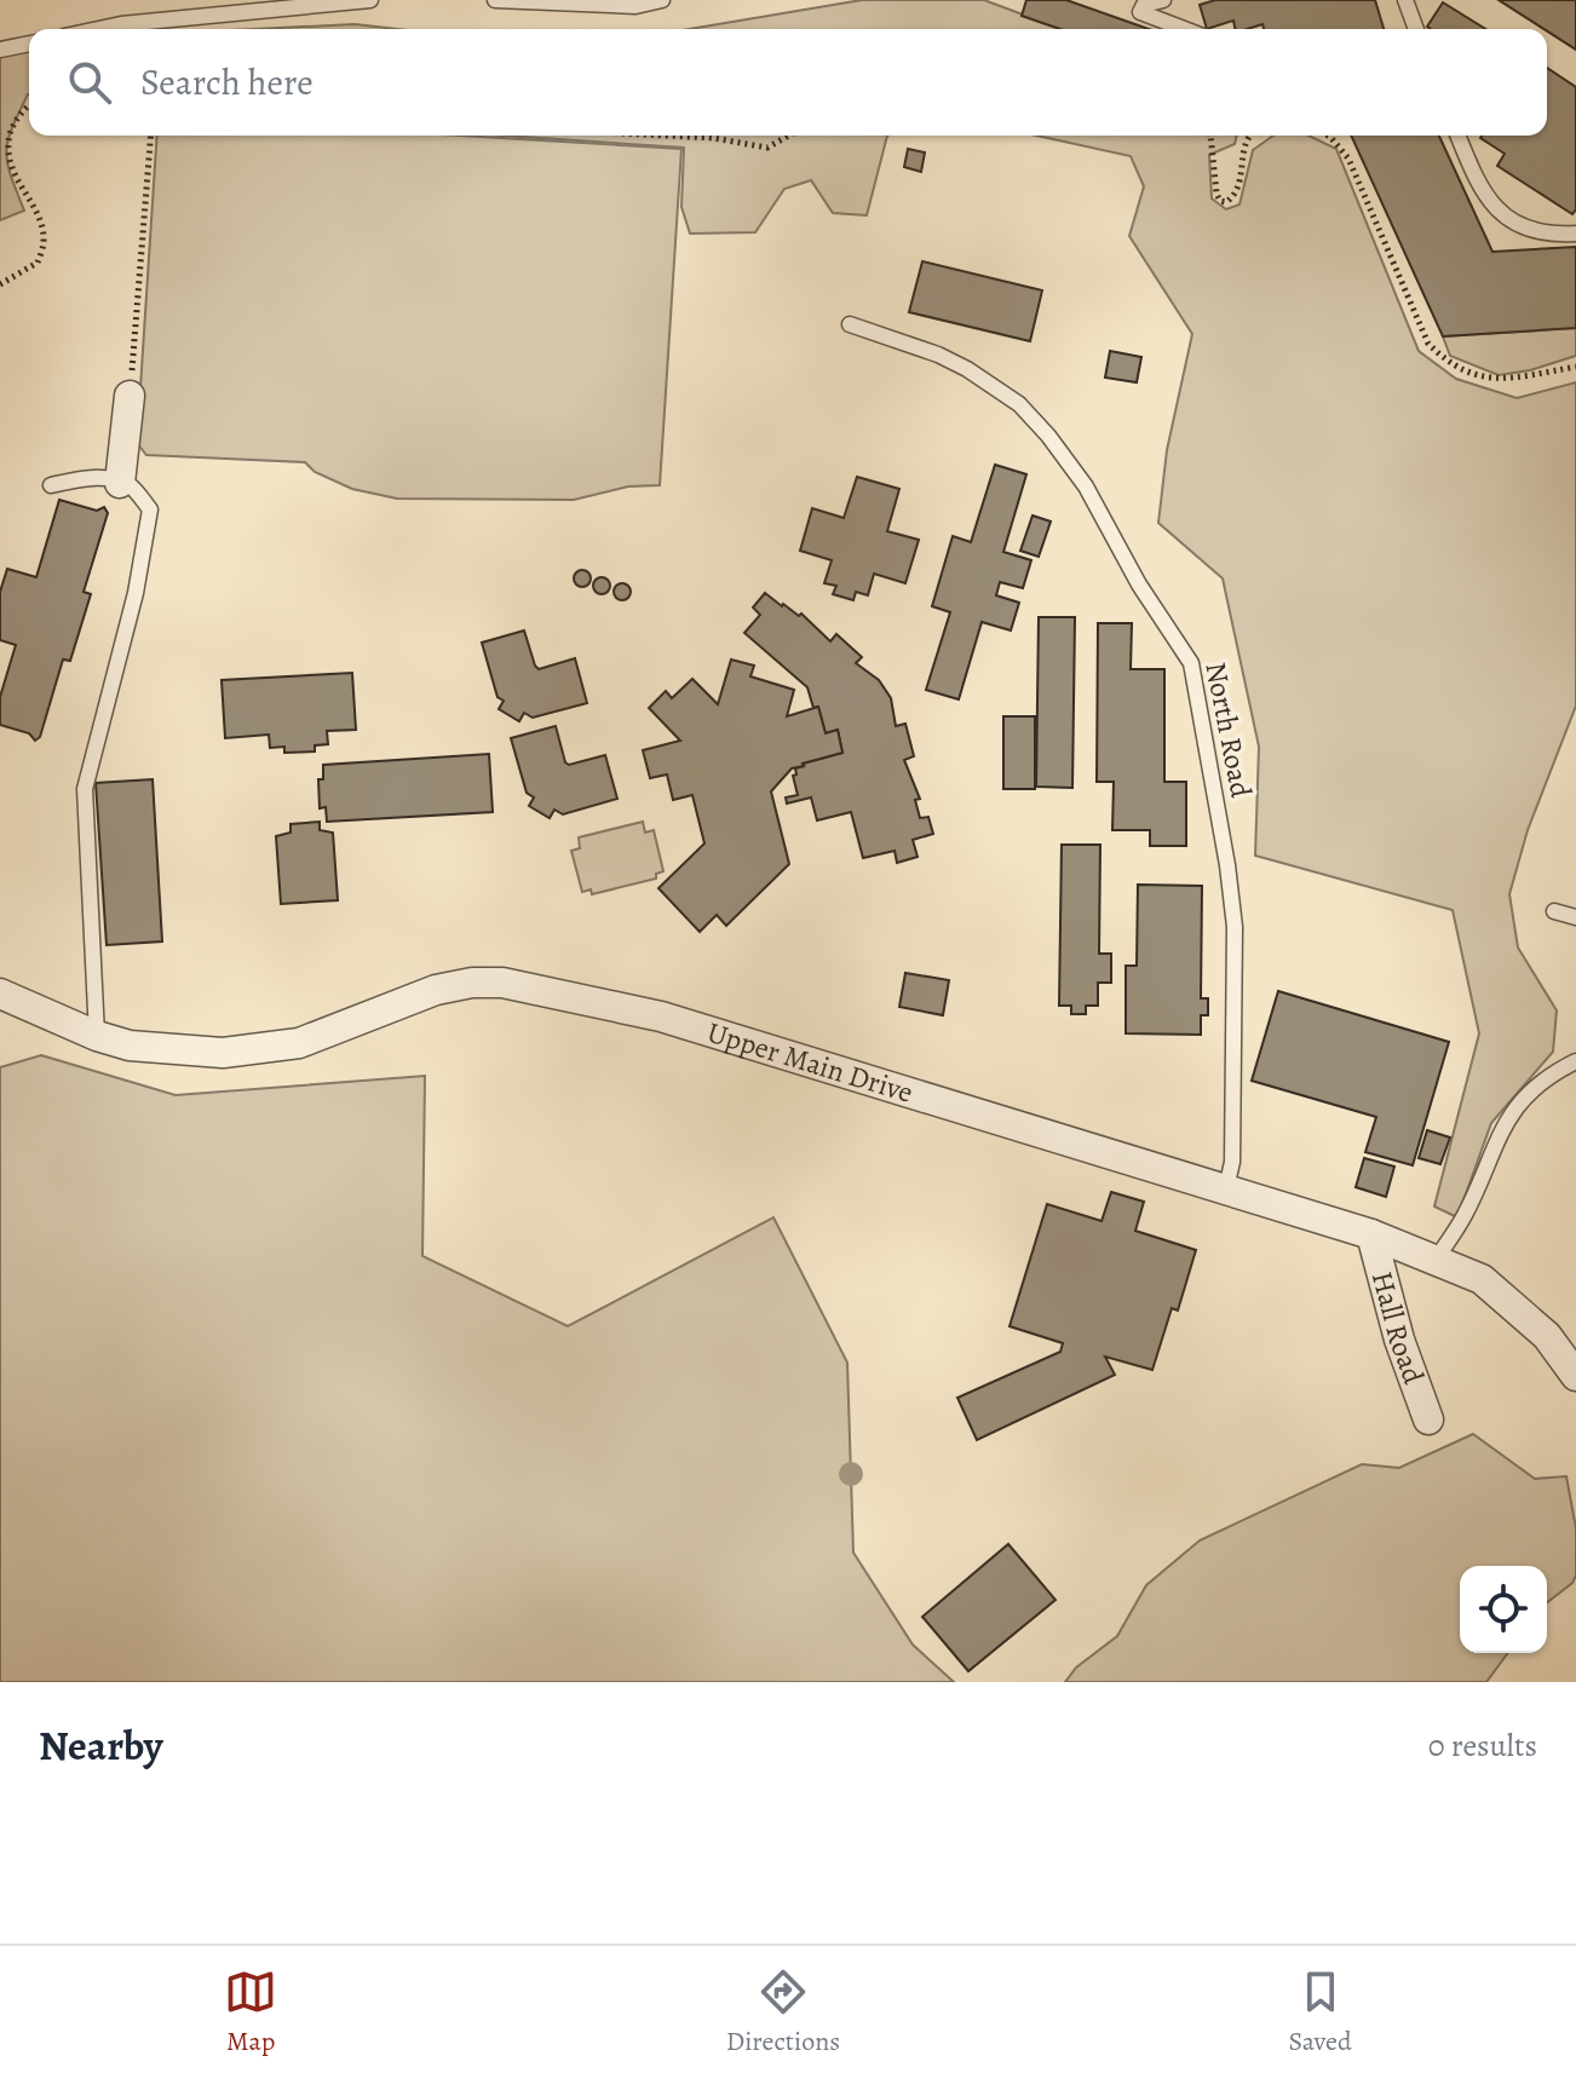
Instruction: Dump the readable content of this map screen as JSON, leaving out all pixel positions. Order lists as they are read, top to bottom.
{
  "streets": {
    "street": ["Upper Main Drive", "Hall Road"],
    "lane": ["North Road"]
  },
  "crossings": [
    ["North Road", "Upper Main Drive"],
    ["Upper Main Drive", "Hall Road"]
  ],
  "page": {
    "search": "Search here",
    "heading": ["Nearby", "0 results"],
    "nav": ["Map", "Directions", "Saved"]
  }
}
